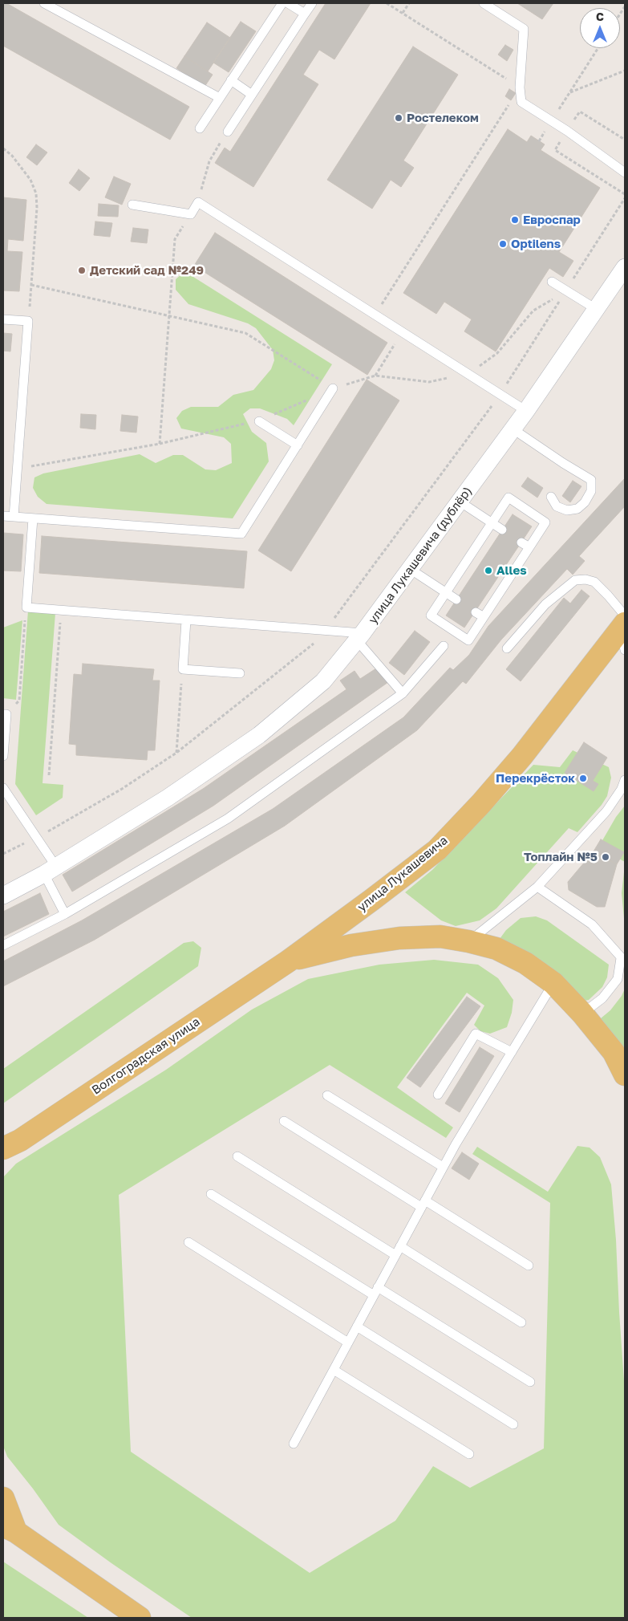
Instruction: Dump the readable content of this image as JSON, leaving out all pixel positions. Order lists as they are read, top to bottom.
{
  "streets": {
    "main road": ["улица Лукашевича", "Волгоградская улица"],
    "street": ["улица Лукашевича (дублёр)"]
  },
  "crossings": [
    ["улица Лукашевича", "Волгоградская улица"]
  ],
  "places": [
    "Ростелеком",
    "Евроспар",
    "Optilens",
    "Детский сад №249",
    "Alles",
    "Перекрёсток",
    "Топлайн №5"
  ],
  "north": "top"
}
